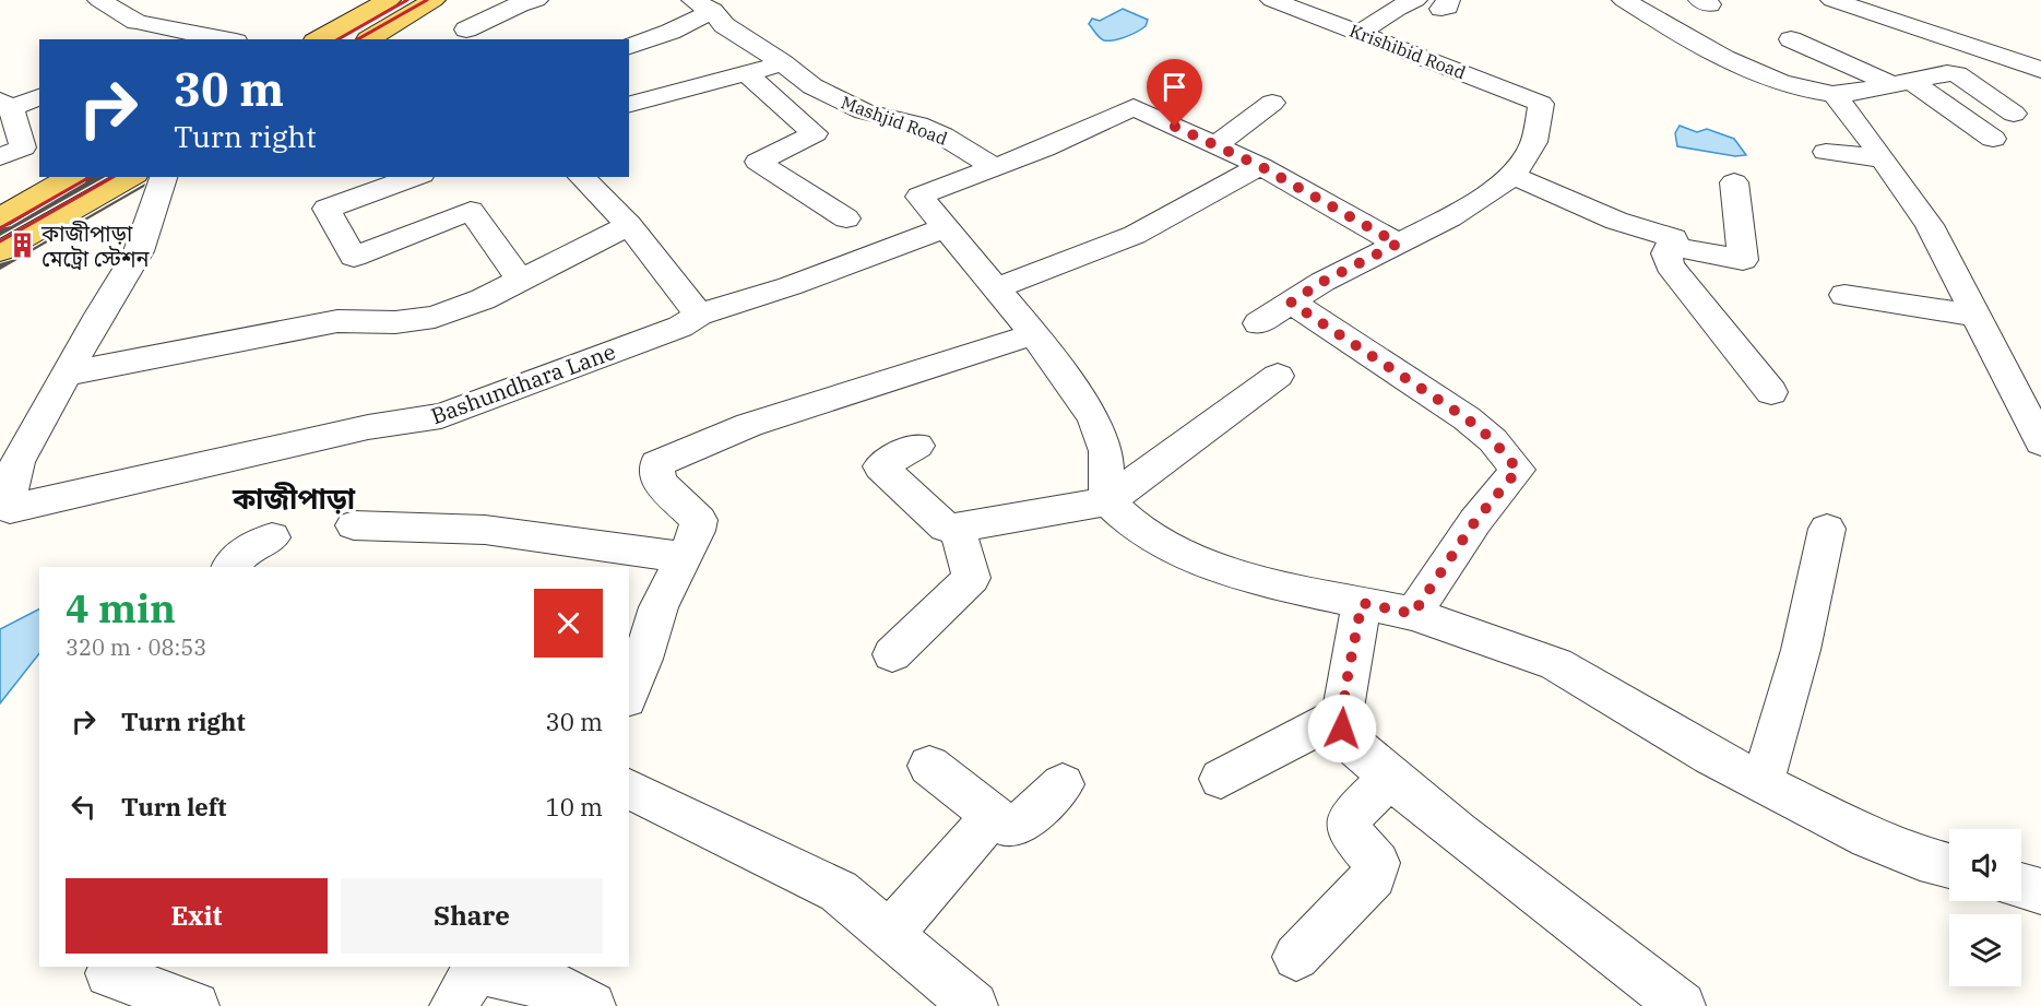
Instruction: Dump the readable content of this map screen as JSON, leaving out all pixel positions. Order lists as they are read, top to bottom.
{
  "streets": {
    "street": ["Krishibid Road", "Mashjid Road", "Bashundhara Lane"]
  },
  "districts": ["কাজীপাড়া"],
  "places": {
    "building": ["কাজীপাড়া মেট্রো স্টেশন"]
  },
  "page": {
    "turn": ["30 m", "Turn right"],
    "heading": ["4 min", "320 m · 08:53"],
    "list": [
      {
        "name": "Turn right",
        "value": "30 m"
      },
      {
        "name": "Turn left",
        "value": "10 m"
      }
    ],
    "buttons": ["Exit", "Share"]
  }
}
